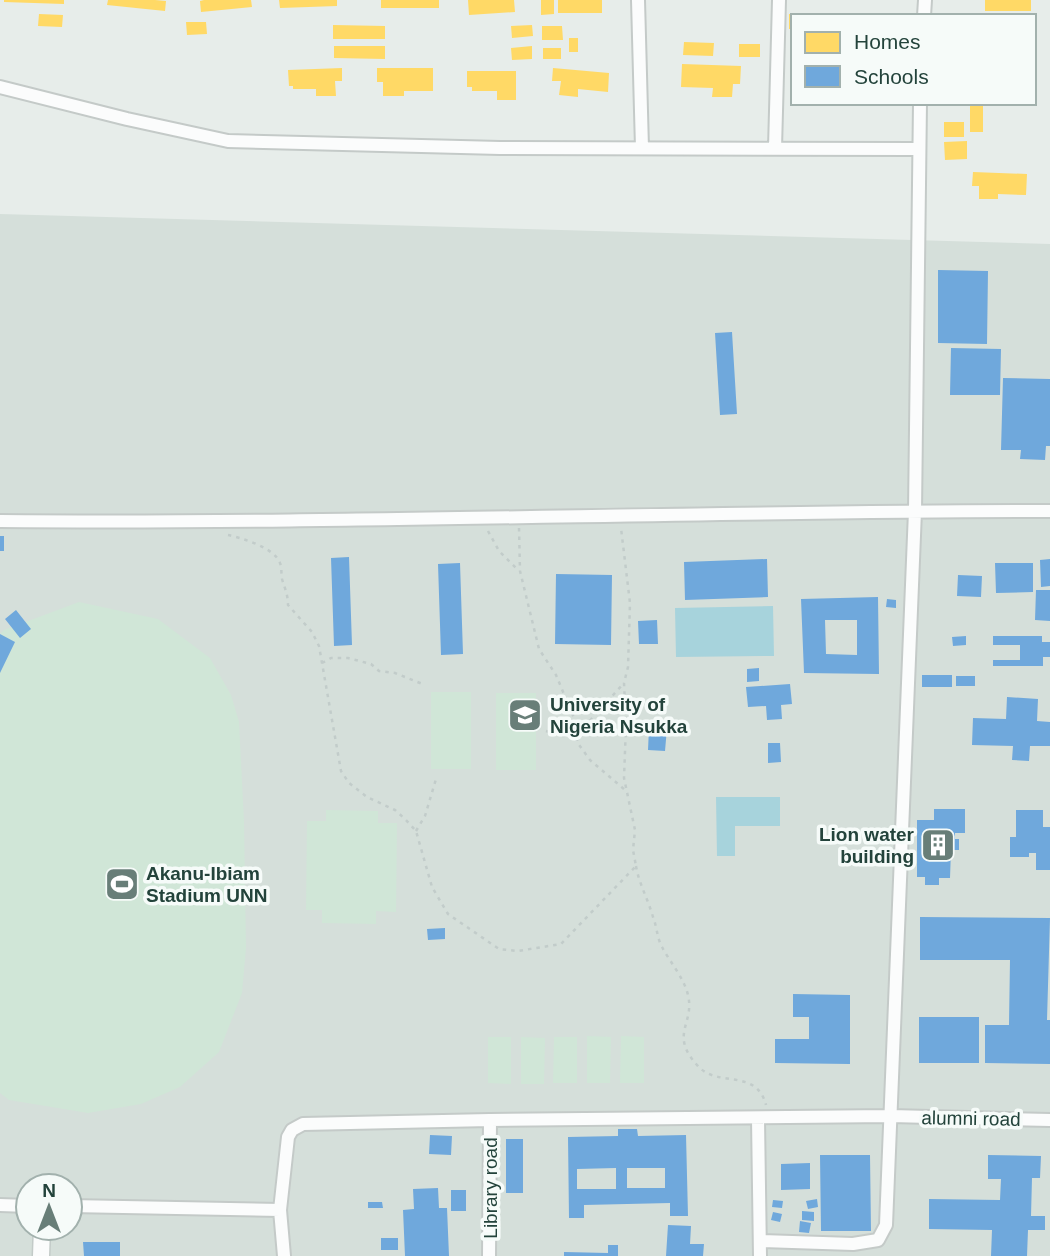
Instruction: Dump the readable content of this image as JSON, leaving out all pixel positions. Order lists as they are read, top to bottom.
{
  "streets": {
    "street": ["alumni road", "Library road"]
  },
  "crossings": [
    ["alumni road", "Library road"]
  ],
  "places": {
    "school or university": ["University of Nigeria Nsukka"],
    "building": ["Lion water building"],
    "sports": ["Akanu-Ibiam Stadium UNN"]
  },
  "legend": ["Homes", "Schools"],
  "north": "top"
}
